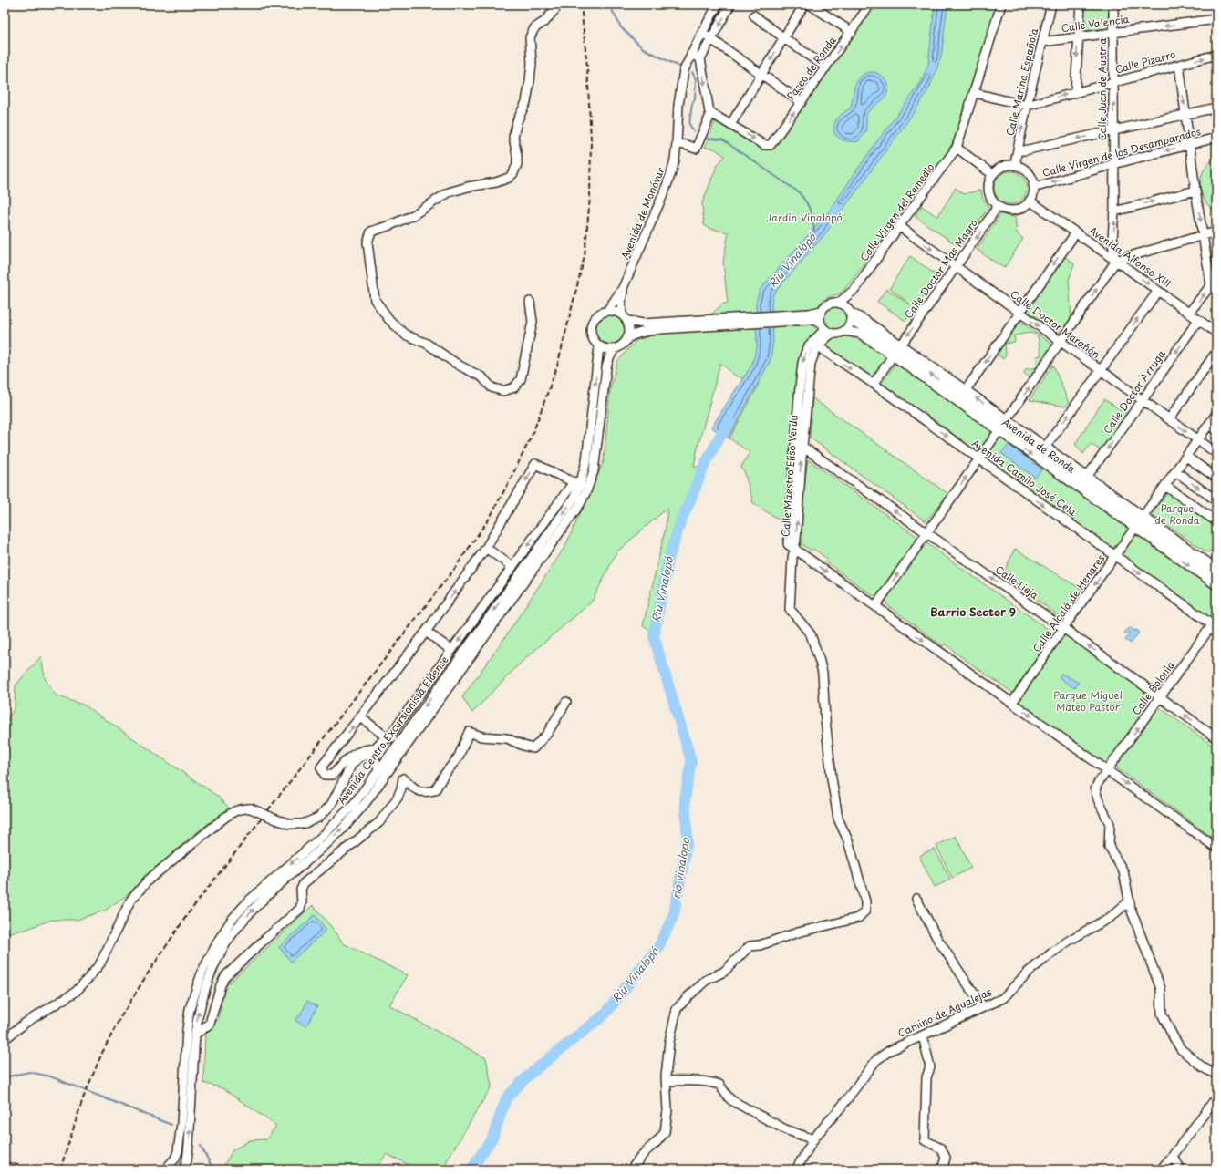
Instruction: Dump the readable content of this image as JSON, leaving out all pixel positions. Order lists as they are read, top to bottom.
{
  "streets": {
    "street": [
      "Calle Valencia",
      "Calle Pizarro",
      "Paseo de Ronda",
      "Calle Marina Española",
      "Calle Juan de Austria",
      "Calle Virgen de los Desamparados",
      "Calle Virgen del Remedio",
      "Avenida de Monóvar",
      "Avenida Alfonso XIII",
      "Calle Doctor Mas Magro",
      "Calle Doctor Marañón",
      "Calle Doctor Arruga",
      "Avenida de Ronda",
      "Calle Maestro Eliso Verdú",
      "Avenida Camilo José Cela",
      "Calle Lieja",
      "Calle Alcalá de Henares",
      "Calle Bolonia",
      "Avenida Centro Excursionista Eldense",
      "Camino de Agualejas"
    ]
  },
  "crossings": [
    ["Calle Valencia", "Calle Marina Española"],
    ["Calle Valencia", "Calle Juan de Austria"],
    ["Calle Pizarro", "Calle Marina Española"],
    ["Calle Pizarro", "Calle Juan de Austria"],
    ["Calle Pizarro", "Calle Virgen del Remedio"],
    ["Calle Marina Española", "Calle Virgen de los Desamparados"],
    ["Calle Marina Española", "Avenida Alfonso XIII"],
    ["Calle Marina Española", "Calle Doctor Mas Magro"],
    ["Calle Juan de Austria", "Calle Virgen de los Desamparados"],
    ["Calle Juan de Austria", "Avenida Alfonso XIII"],
    ["Calle Virgen de los Desamparados", "Avenida Alfonso XIII"],
    ["Calle Virgen de los Desamparados", "Calle Doctor Mas Magro"],
    ["Calle Virgen del Remedio", "Calle Doctor Marañón"],
    ["Calle Virgen del Remedio", "Avenida de Ronda"],
    ["Calle Virgen del Remedio", "Calle Maestro Eliso Verdú"],
    ["Avenida de Monóvar", "Avenida Centro Excursionista Eldense"],
    ["Avenida Alfonso XIII", "Calle Doctor Mas Magro"],
    ["Avenida Alfonso XIII", "Calle Doctor Arruga"],
    ["Calle Doctor Mas Magro", "Calle Doctor Marañón"],
    ["Calle Doctor Mas Magro", "Avenida de Ronda"],
    ["Calle Doctor Marañón", "Calle Doctor Arruga"],
    ["Calle Doctor Marañón", "Calle Alcalá de Henares"],
    ["Calle Doctor Arruga", "Avenida de Ronda"],
    ["Avenida de Ronda", "Calle Maestro Eliso Verdú"],
    ["Avenida de Ronda", "Calle Alcalá de Henares"],
    ["Calle Maestro Eliso Verdú", "Avenida Camilo José Cela"],
    ["Calle Maestro Eliso Verdú", "Calle Lieja"],
    ["Avenida Camilo José Cela", "Calle Alcalá de Henares"],
    ["Avenida Camilo José Cela", "Calle Bolonia"],
    ["Calle Lieja", "Calle Alcalá de Henares"],
    ["Calle Lieja", "Calle Bolonia"],
    ["Calle Bolonia", "Camino de Agualejas"]
  ],
  "one_way": [
    "Calle Valencia",
    "Calle Doctor Mas Magro",
    "Calle Doctor Marañón",
    "Avenida Camilo José Cela",
    "Calle Lieja"
  ],
  "districts": ["Barrio Sector 9"],
  "water": ["Riu Vinalopó", "rio vinalopo"],
  "parks": ["Jardín Vinalopó", "Parque de Ronda", "Parque Miguel Mateo Pastor"]
}
